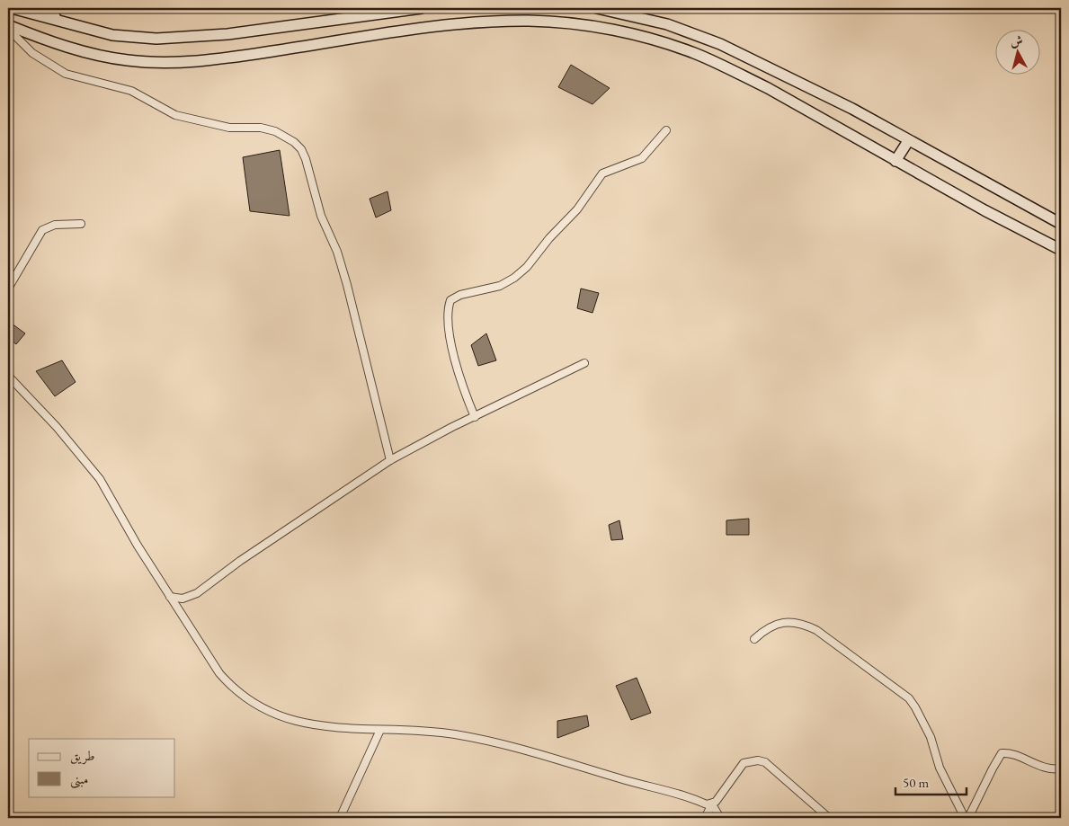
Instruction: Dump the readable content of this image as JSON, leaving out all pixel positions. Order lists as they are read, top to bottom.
{
  "legend": ["طريق", "مبنى"],
  "scale_bar": "50 m",
  "north": "top"
}
